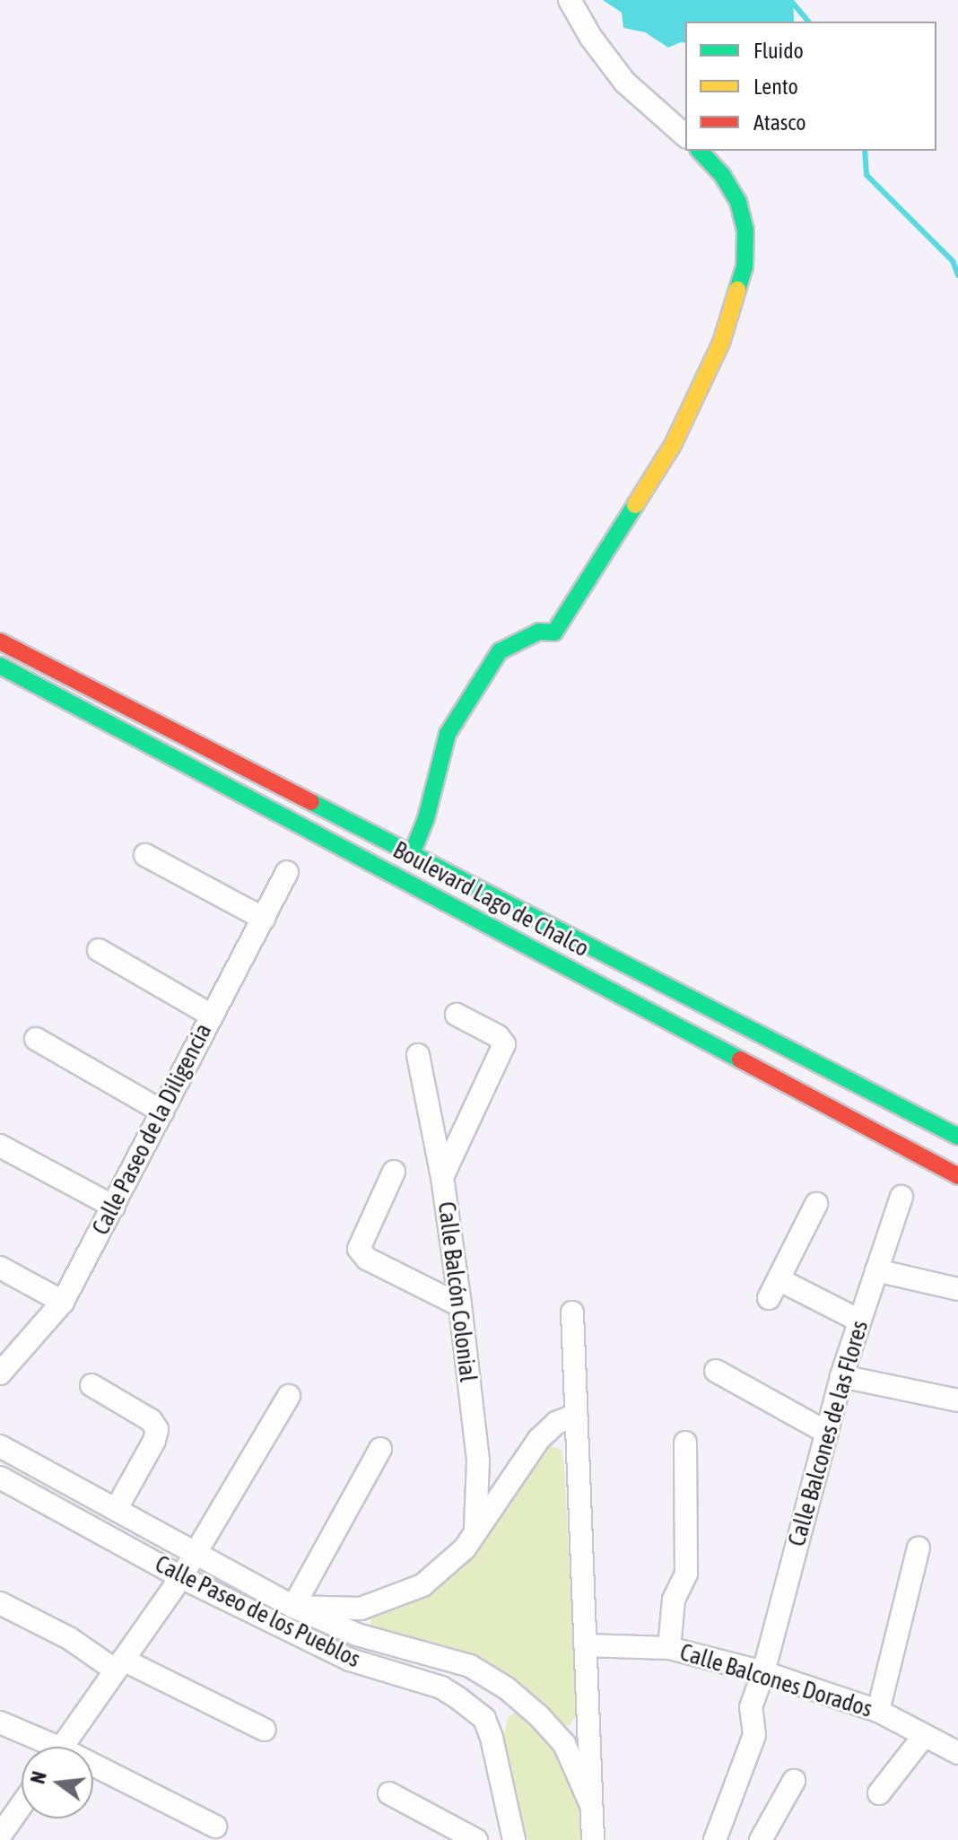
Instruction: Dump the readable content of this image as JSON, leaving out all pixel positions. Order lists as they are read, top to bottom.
{
  "streets": {
    "street": [
      "Boulevard Lago de Chalco",
      "Calle Paseo de la Diligencia",
      "Calle Balcón Colonial",
      "Calle Balcones de las Flores",
      "Calle Paseo de los Pueblos",
      "Calle Balcones Dorados"
    ]
  },
  "crossings": [
    ["Calle Balcones de las Flores", "Calle Balcones Dorados"]
  ],
  "legend": ["Fluido", "Lento", "Atasco"],
  "north": "left"
}
